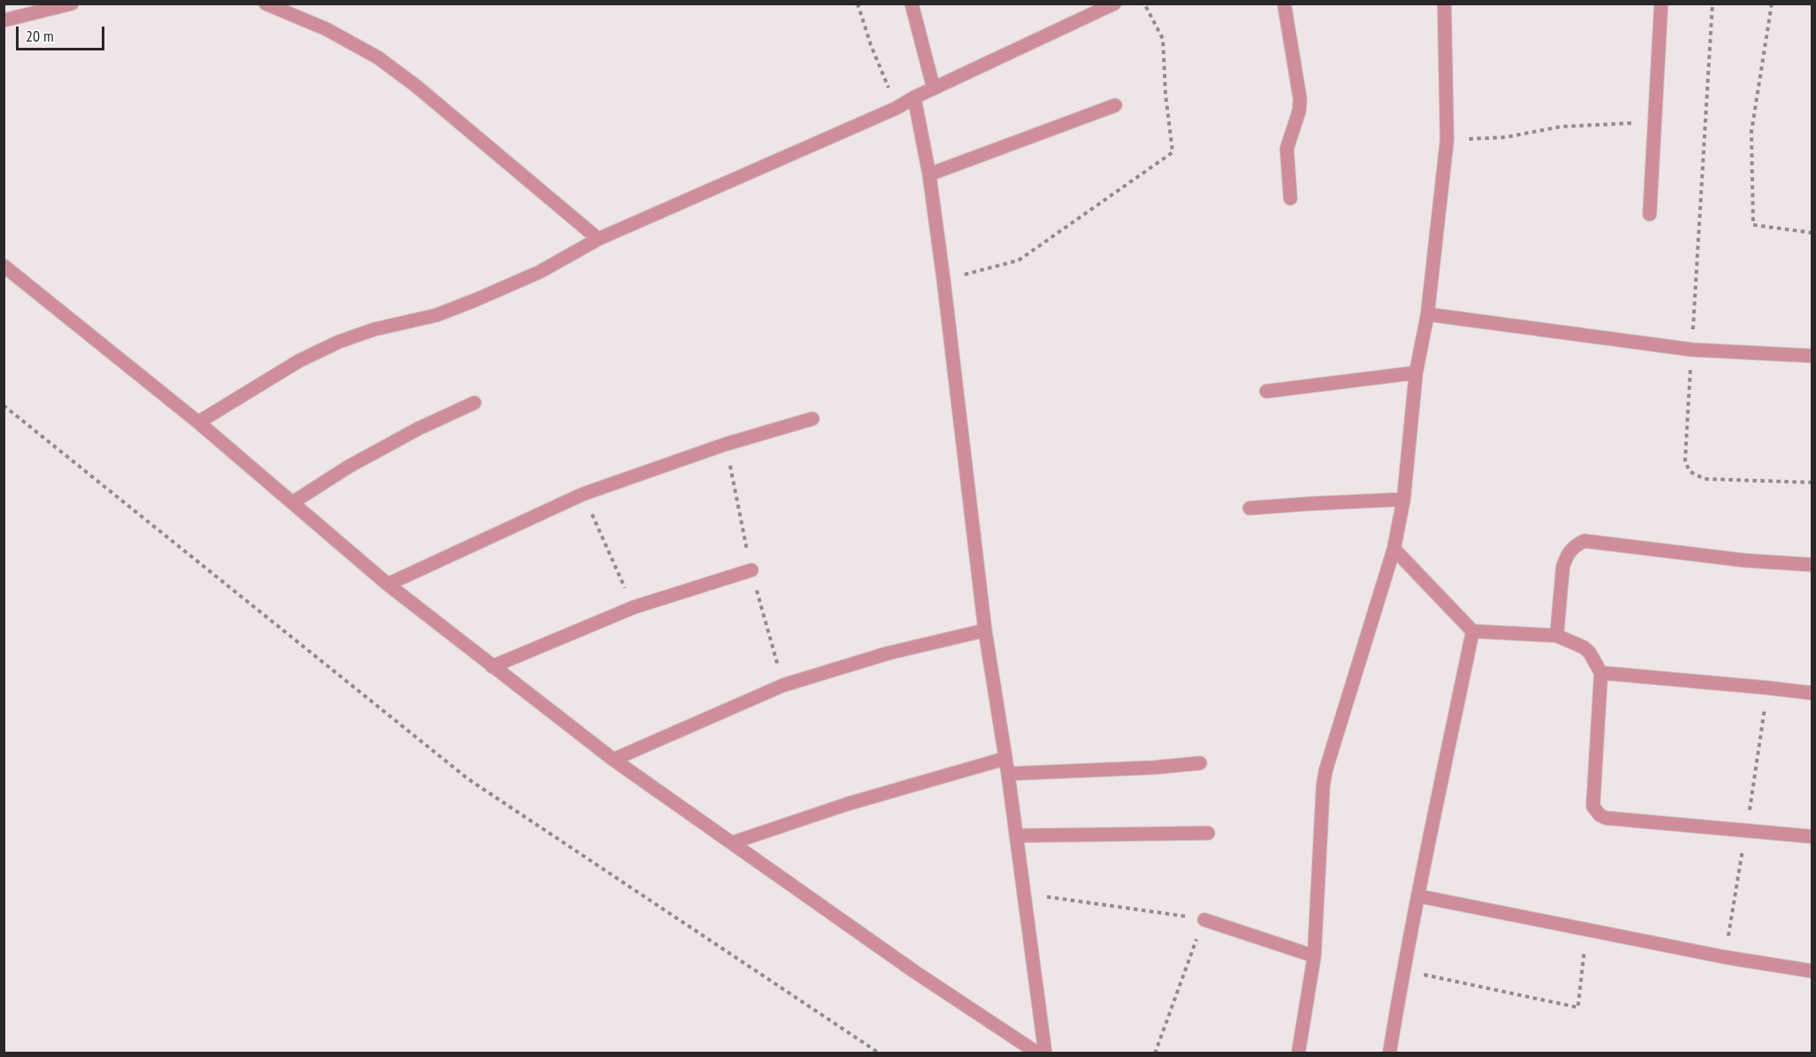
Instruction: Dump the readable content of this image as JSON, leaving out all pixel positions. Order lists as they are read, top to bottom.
{
  "scale_bar": "20 m"
}
